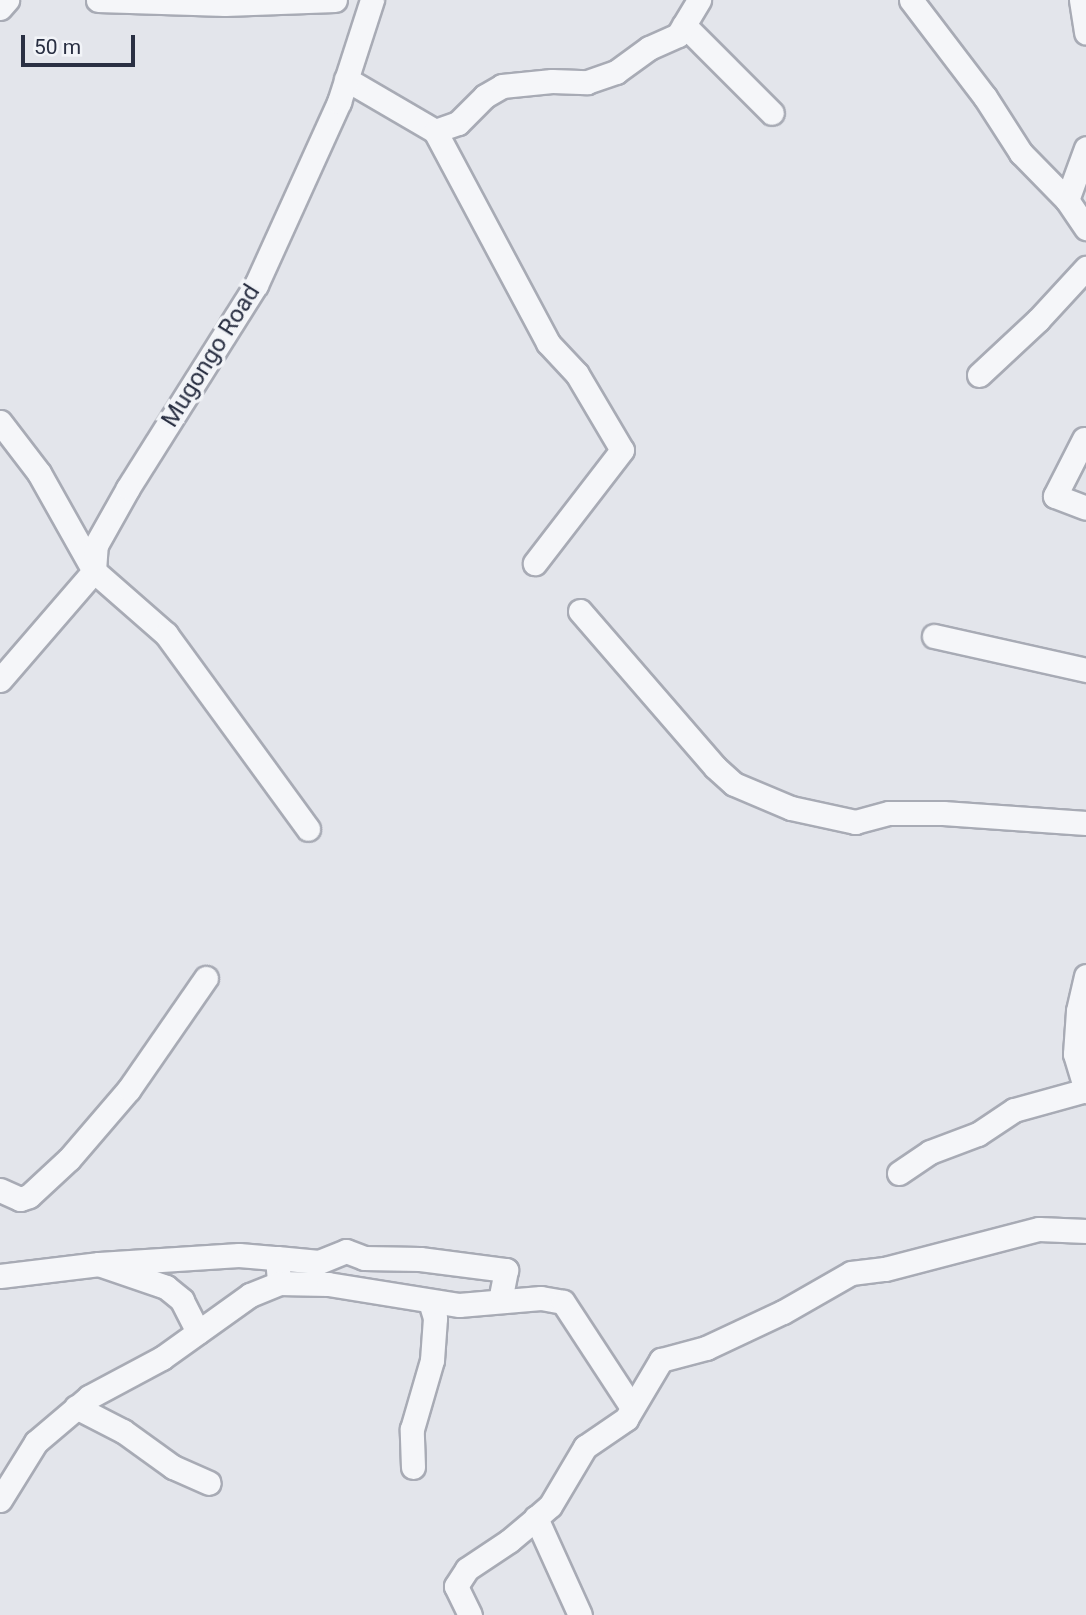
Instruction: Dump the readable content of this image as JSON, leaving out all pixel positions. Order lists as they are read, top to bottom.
{
  "streets": {
    "street": ["Mugongo Road"]
  },
  "scale_bar": "50 m"
}
